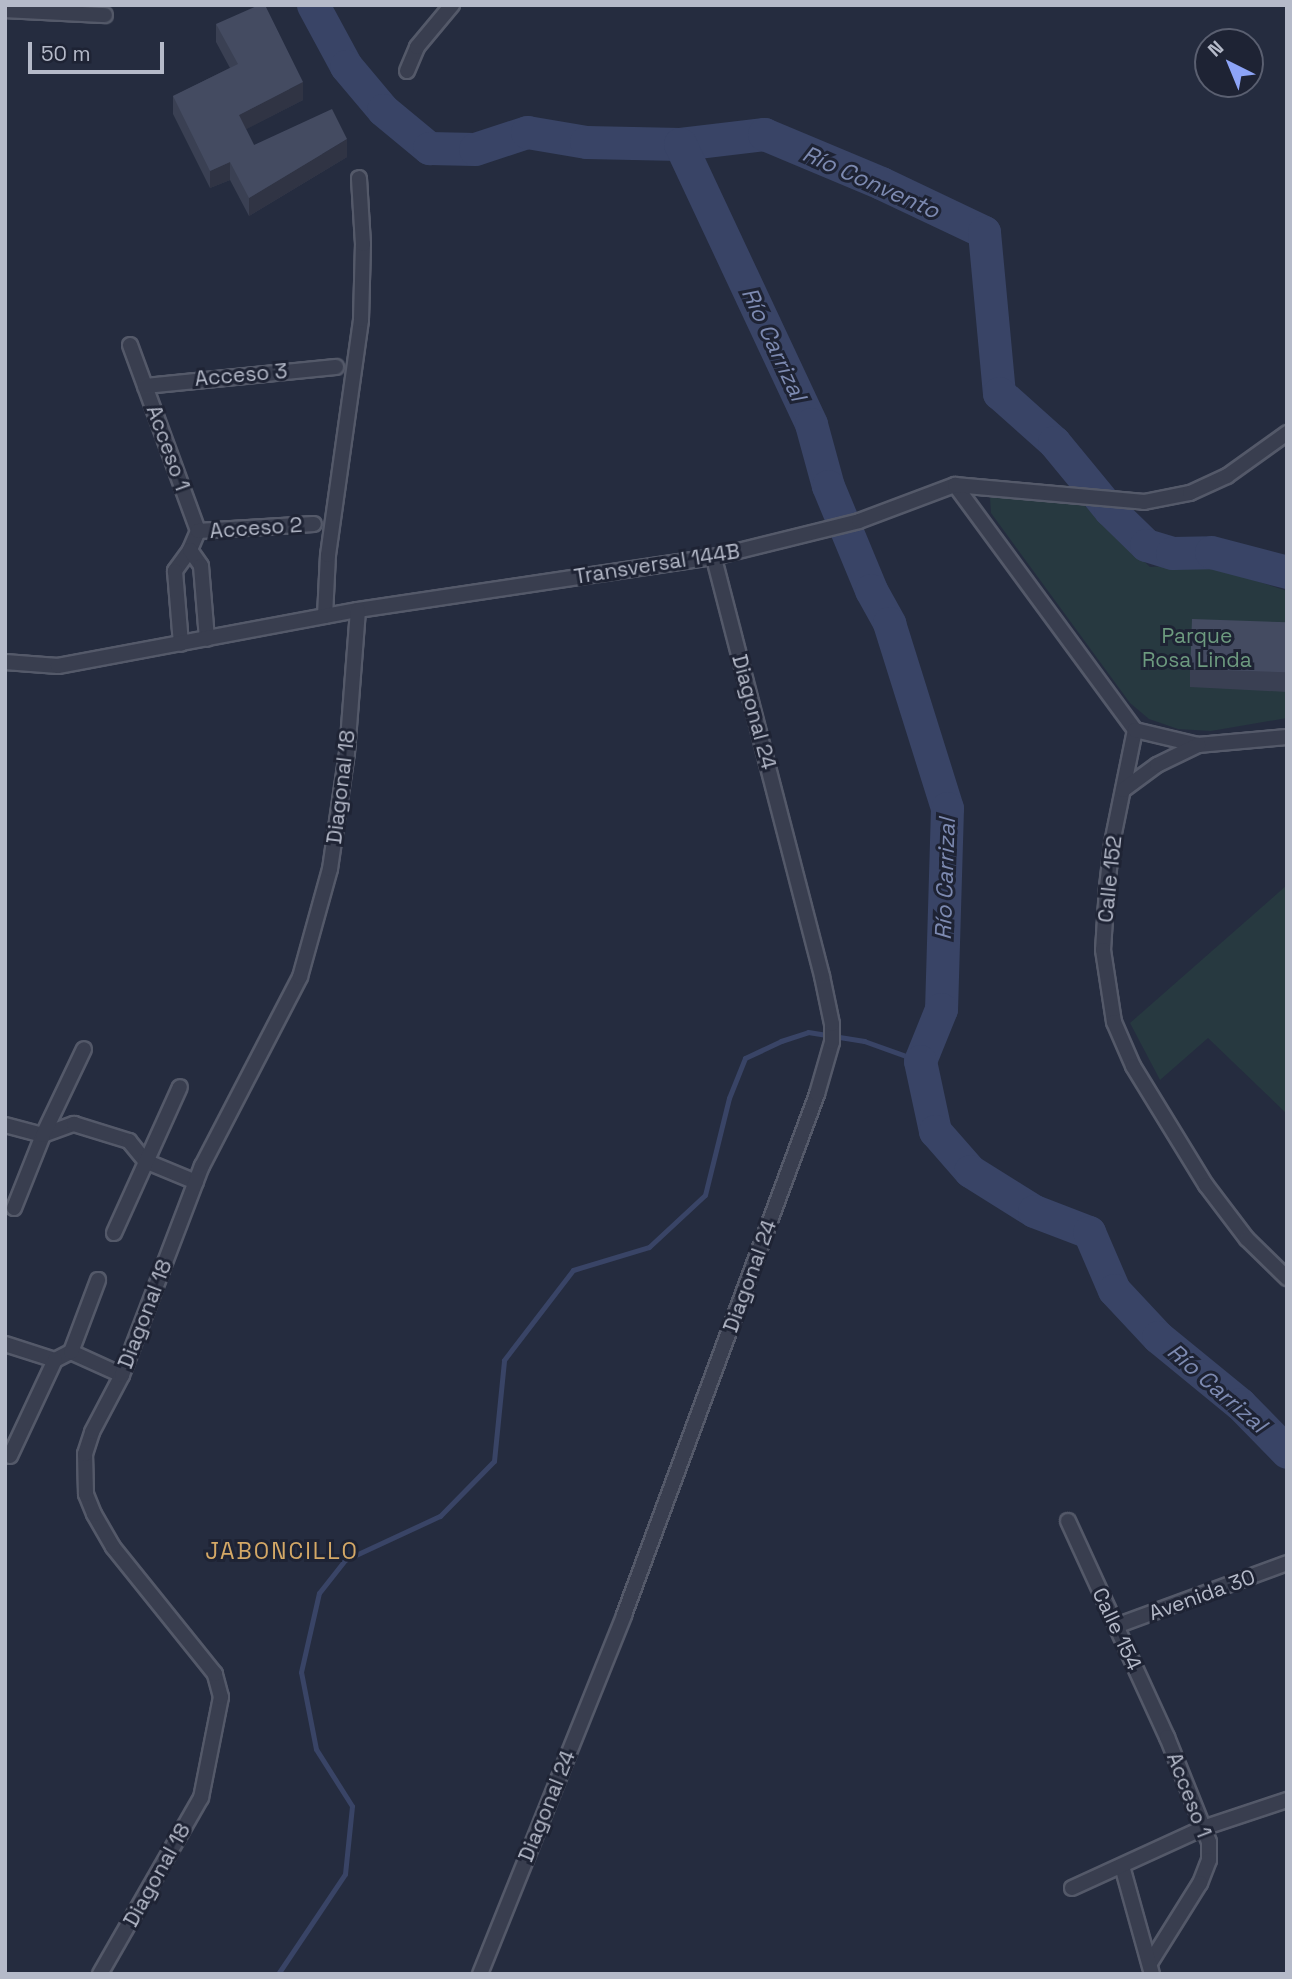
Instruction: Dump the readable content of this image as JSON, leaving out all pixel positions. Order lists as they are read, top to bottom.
{
  "streets": {
    "street": [
      "Acceso 3",
      "Acceso 1",
      "Acceso 2",
      "Transversal 144B",
      "Diagonal 24",
      "Diagonal 18",
      "Calle 152",
      "Avenida 30",
      "Calle 154"
    ]
  },
  "crossings": [
    ["Acceso 3", "Acceso 1"],
    ["Acceso 1", "Acceso 2"],
    ["Acceso 1", "Calle 154"],
    ["Transversal 144B", "Diagonal 24"],
    ["Transversal 144B", "Diagonal 18"],
    ["Avenida 30", "Calle 154"]
  ],
  "districts": ["JABONCILLO"],
  "water": ["Río Convento", "Río Carrizal"],
  "parks": ["Parque Rosa Linda"],
  "scale_bar": "50 m",
  "north": "top left"
}
